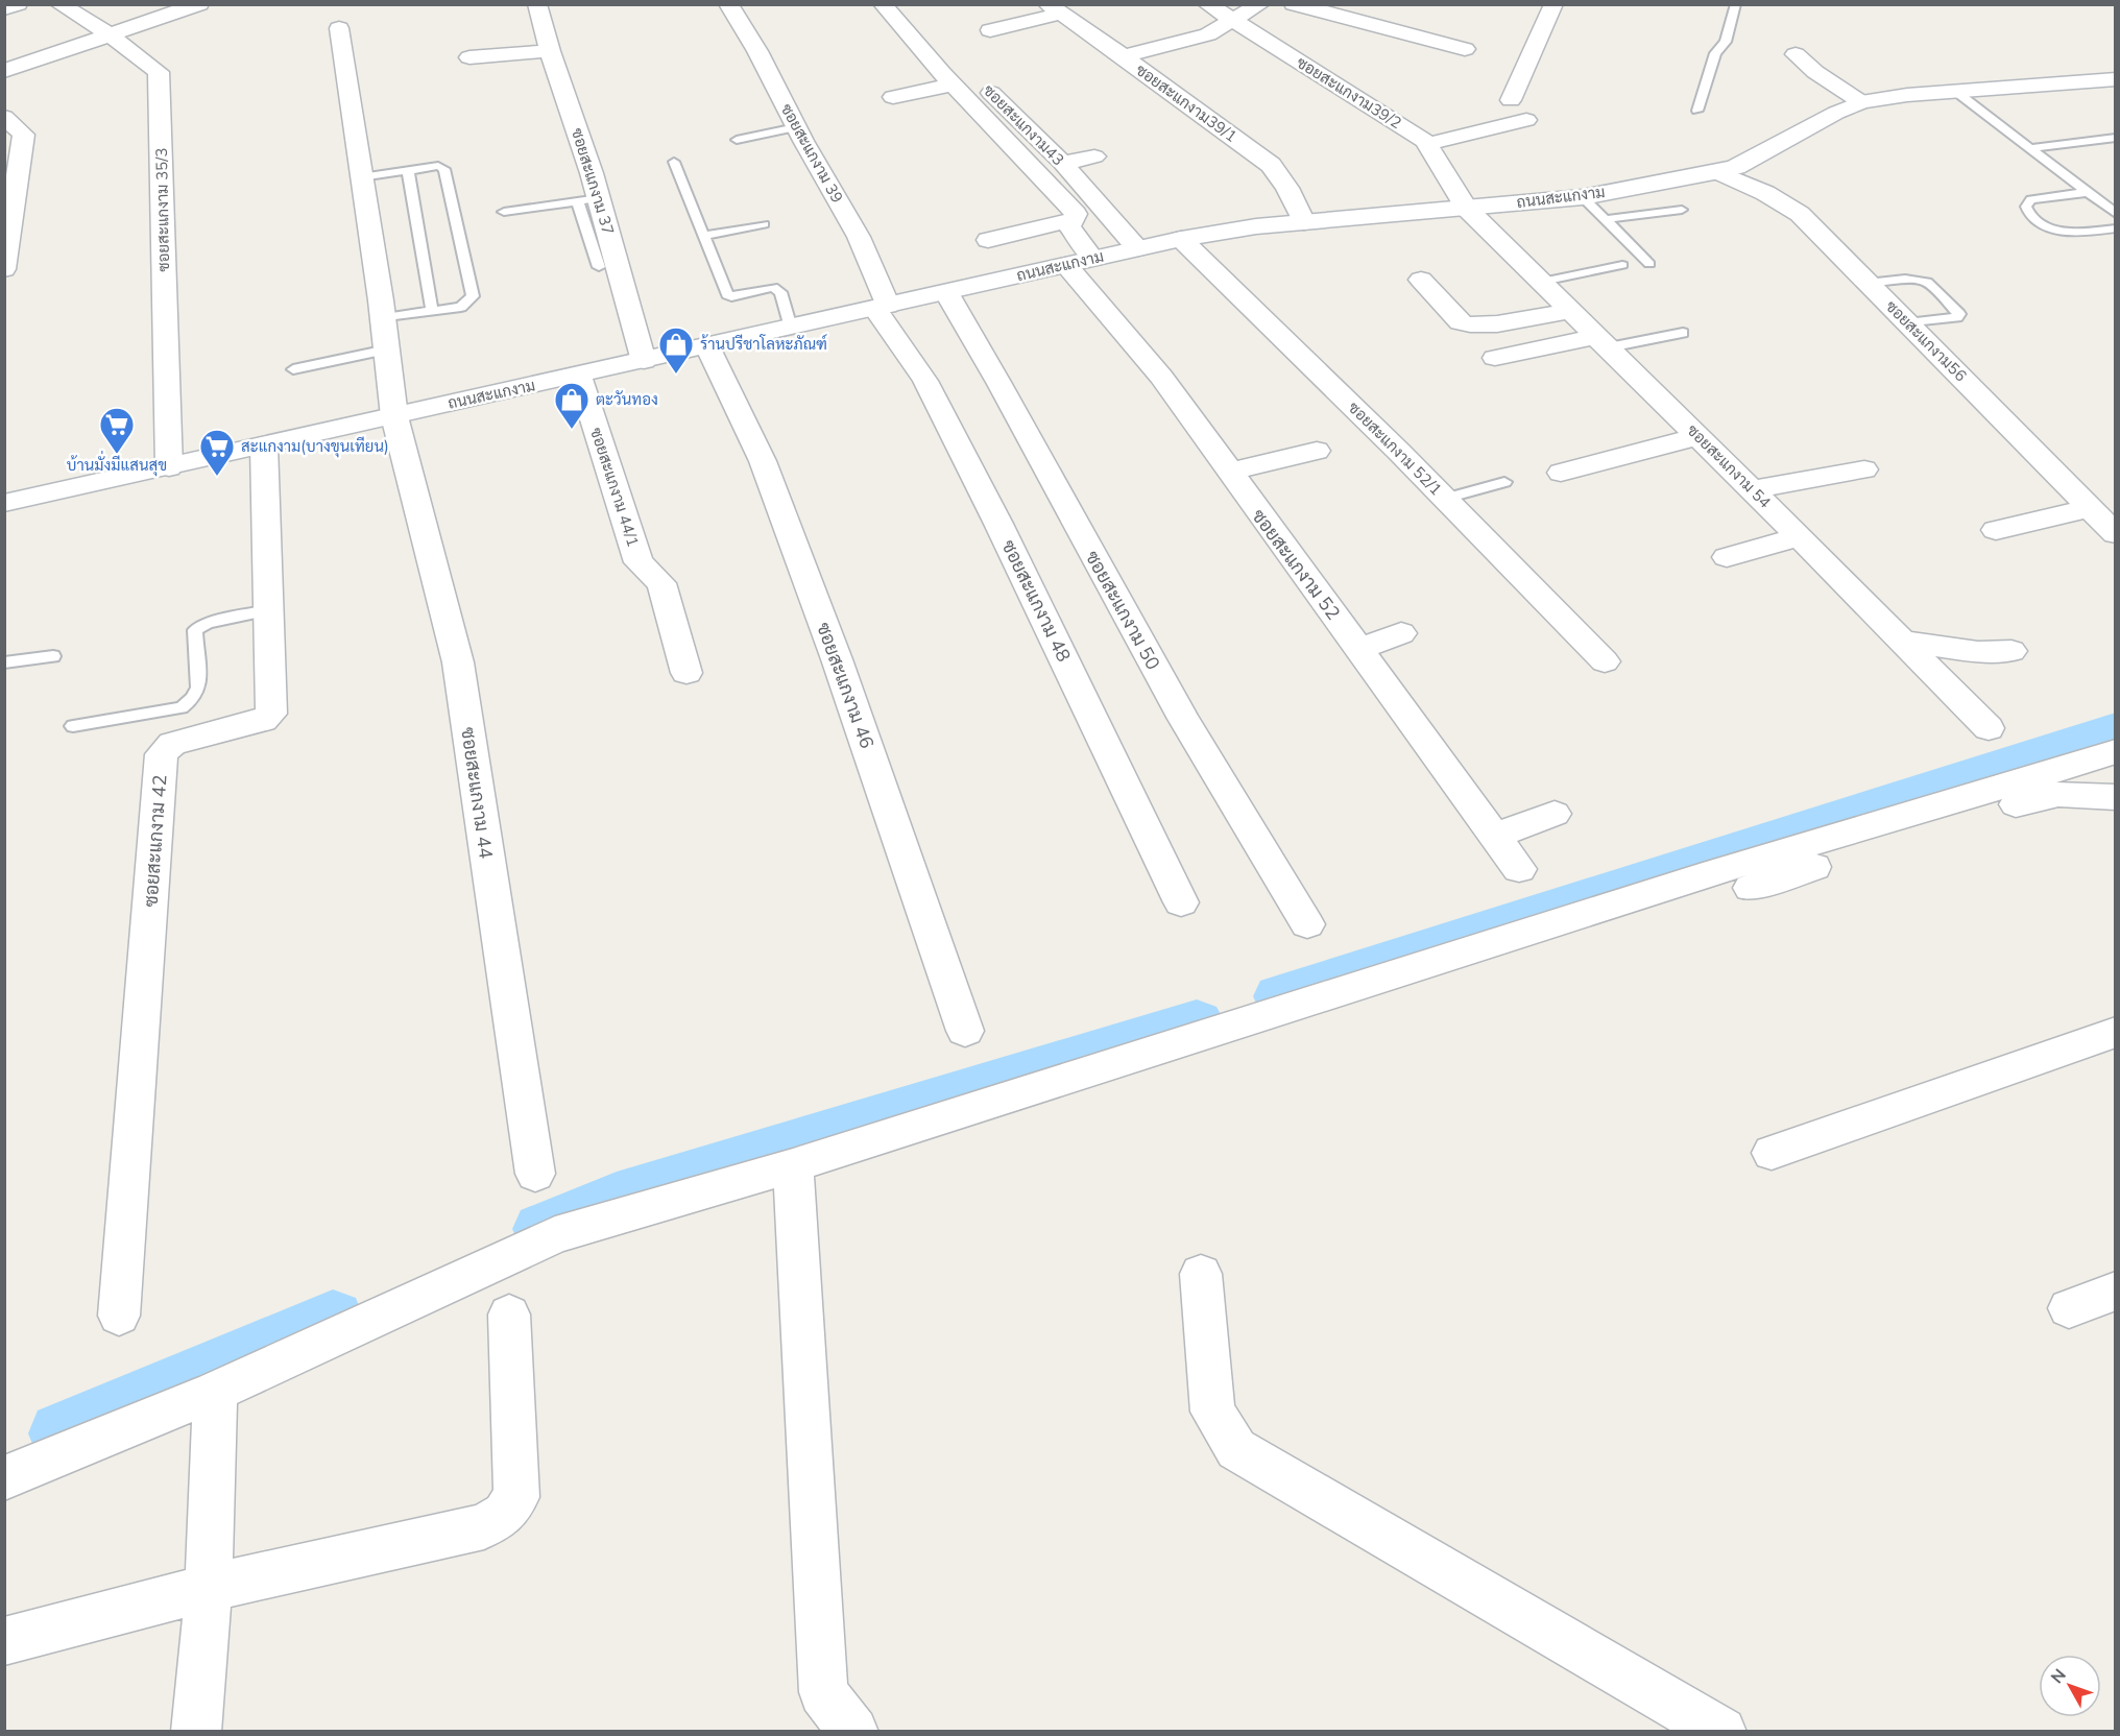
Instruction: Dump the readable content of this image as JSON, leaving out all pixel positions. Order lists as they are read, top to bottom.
{
  "streets": {
    "street": [
      "ซอยสะแกงาม39/2",
      "ซอยสะแกงาม39/1",
      "ซอยสะแกงาม43",
      "ซอยสะแกงาม 39",
      "ซอยสะแกงาม 37",
      "ถนนสะแกงาม",
      "ซอยสะแกงาม 35/3",
      "ซอยสะแกงาม56",
      "ซอยสะแกงาม 52/1",
      "ซอยสะแกงาม 54",
      "ซอยสะแกงาม 44/1",
      "ซอยสะแกงาม 52",
      "ซอยสะแกงาม 48",
      "ซอยสะแกงาม 50",
      "ซอยสะแกงาม 46",
      "ซอยสะแกงาม 44",
      "ซอยสะแกงาม 42"
    ]
  },
  "crossings": [
    ["ซอยสะแกงาม39/2", "ถนนสะแกงาม"],
    ["ซอยสะแกงาม39/2", "ซอยสะแกงาม 54"],
    ["ซอยสะแกงาม39/1", "ถนนสะแกงาม"],
    ["ซอยสะแกงาม43", "ถนนสะแกงาม"],
    ["ซอยสะแกงาม 39", "ถนนสะแกงาม"],
    ["ซอยสะแกงาม 39", "ซอยสะแกงาม 48"],
    ["ซอยสะแกงาม 37", "ถนนสะแกงาม"],
    ["ถนนสะแกงาม", "ซอยสะแกงาม 35/3"],
    ["ถนนสะแกงาม", "ซอยสะแกงาม56"],
    ["ถนนสะแกงาม", "ซอยสะแกงาม 52/1"],
    ["ถนนสะแกงาม", "ซอยสะแกงาม 54"],
    ["ถนนสะแกงาม", "ซอยสะแกงาม 44/1"],
    ["ถนนสะแกงาม", "ซอยสะแกงาม 52"],
    ["ถนนสะแกงาม", "ซอยสะแกงาม 48"],
    ["ถนนสะแกงาม", "ซอยสะแกงาม 50"],
    ["ถนนสะแกงาม", "ซอยสะแกงาม 46"],
    ["ถนนสะแกงาม", "ซอยสะแกงาม 44"],
    ["ถนนสะแกงาม", "ซอยสะแกงาม 42"]
  ],
  "places": {
    "shop": ["ร้านปรีชาโลหะภัณฑ์", "ตะวันทอง"],
    "supermarket": ["บ้านมั่งมีแสนสุข", "สะแกงาม(บางขุนเทียน)"]
  },
  "north": "top left"
}
